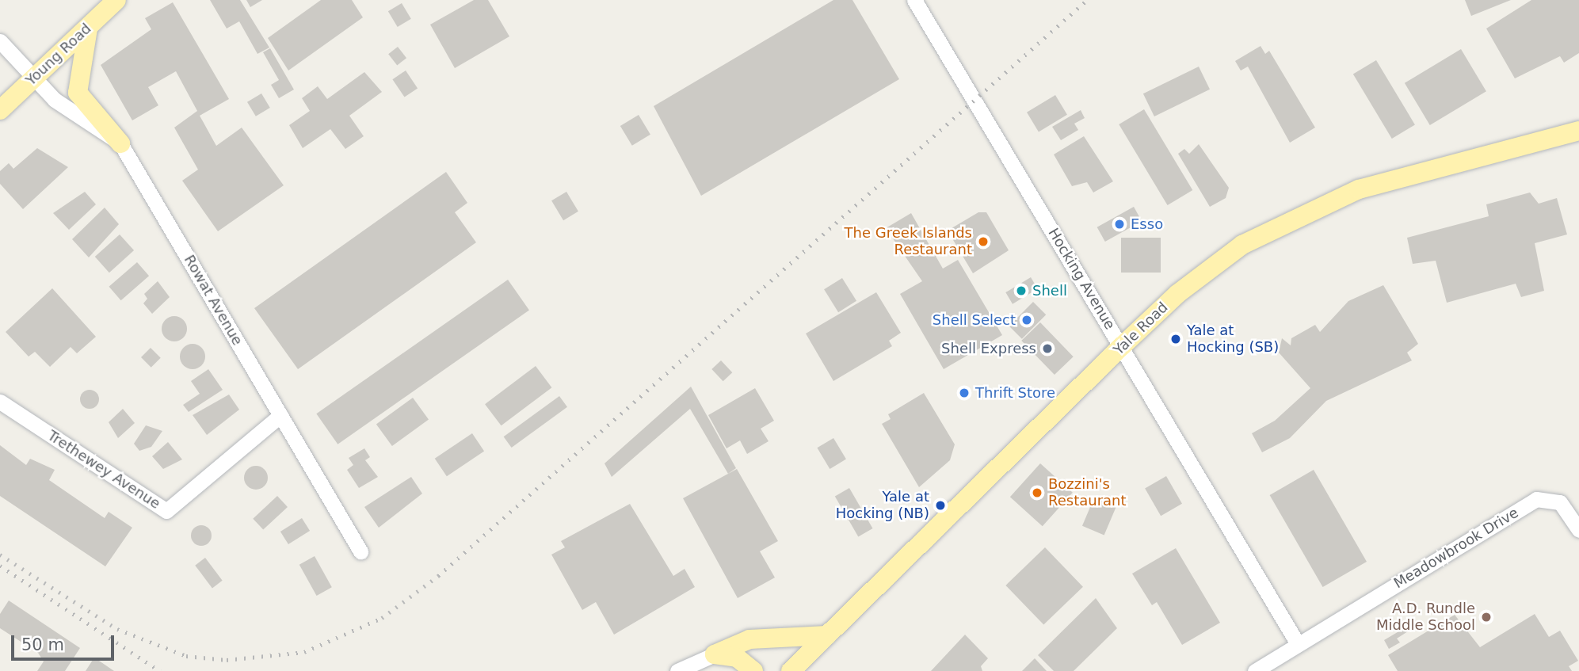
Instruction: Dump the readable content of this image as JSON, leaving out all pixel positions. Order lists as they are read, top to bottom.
{
  "streets": {
    "main road": ["Young Road", "Yale Road"],
    "street": [
      "Hocking Avenue",
      "Rowat Avenue",
      "Trethewey Avenue",
      "Meadowbrook Drive"
    ]
  },
  "crossings": [
    ["Young Road", "Rowat Avenue"],
    ["Hocking Avenue", "Yale Road"],
    ["Hocking Avenue", "Meadowbrook Drive"],
    ["Rowat Avenue", "Trethewey Avenue"]
  ],
  "places": [
    "Esso",
    "The Greek Islands Restaurant",
    "Shell",
    "Shell Select",
    "Yale at Hocking (SB)",
    "Shell Express",
    "Thrift Store",
    "Bozzini's Restaurant",
    "Yale at Hocking (NB)",
    "A.D. Rundle Middle School"
  ],
  "scale_bar": "50 m"
}
